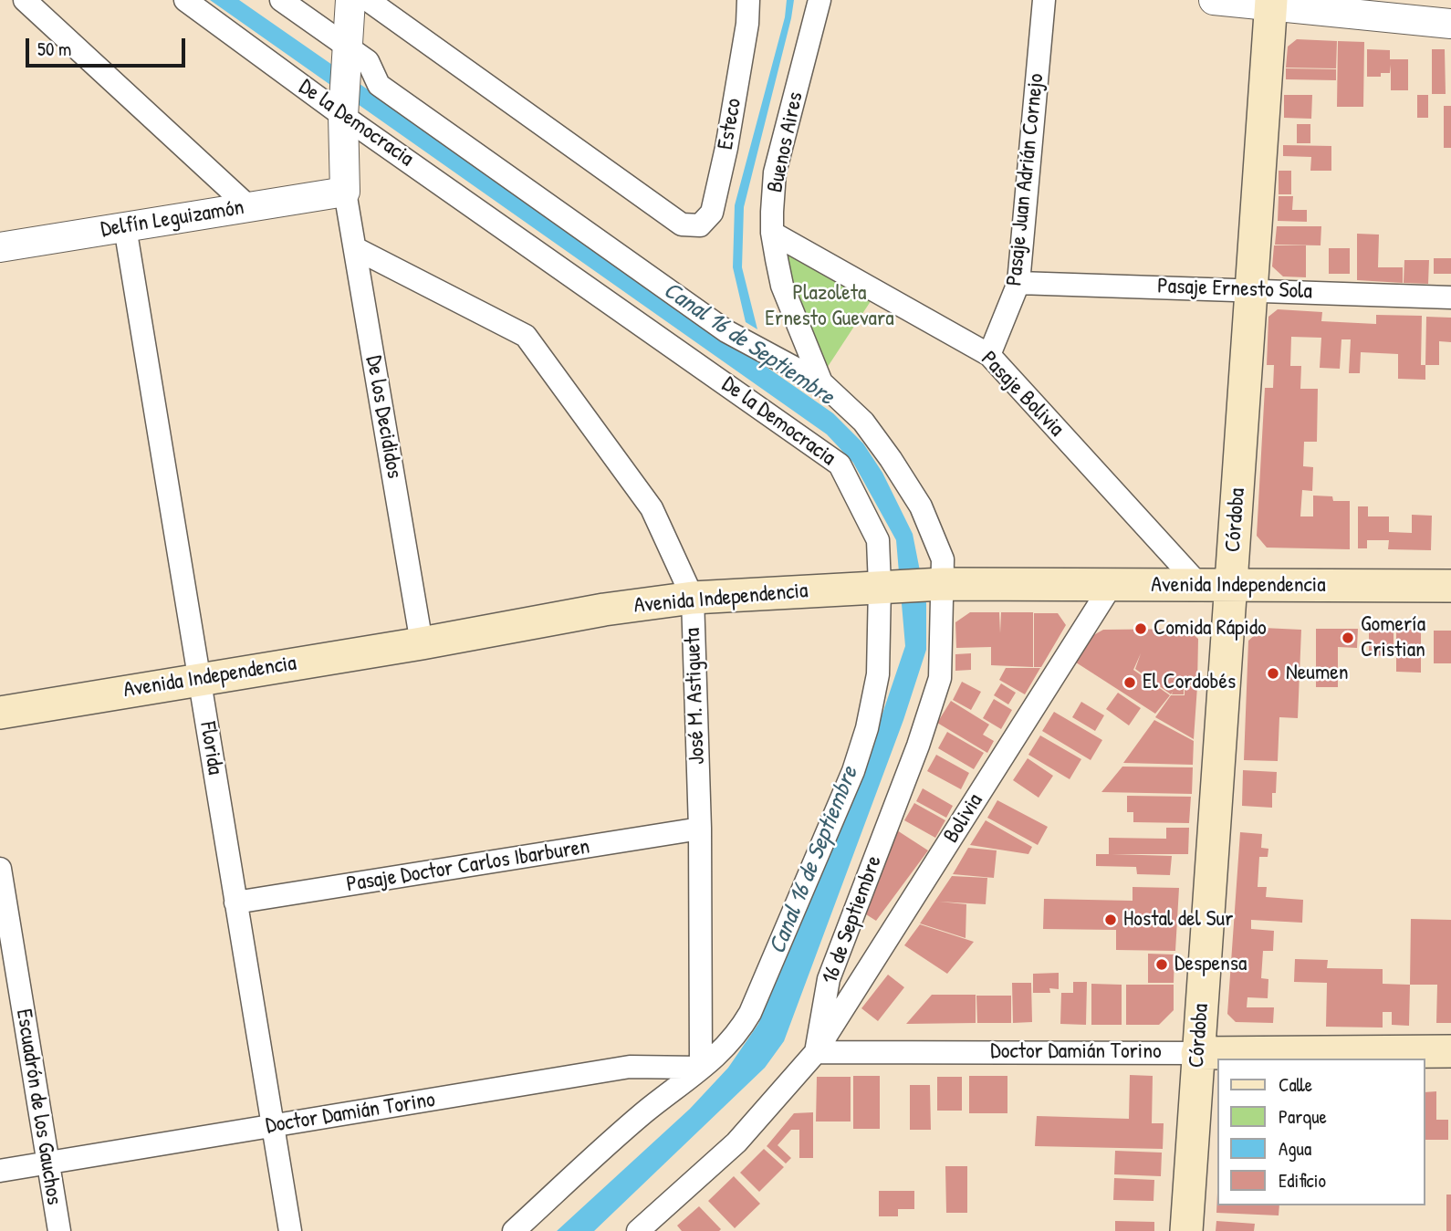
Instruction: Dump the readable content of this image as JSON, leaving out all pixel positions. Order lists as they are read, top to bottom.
{
  "streets": {
    "main road": ["Córdoba", "Avenida Independencia", "Doctor Damián Torino"],
    "street": [
      "De la Democracia",
      "Esteco",
      "Buenos Aires",
      "Pasaje Juan Adrián Cornejo",
      "Delfín Leguizamón",
      "Pasaje Ernesto Sola",
      "Pasaje Bolivia",
      "De los Decididos",
      "José M. Astigueta",
      "Florida",
      "Bolivia",
      "Pasaje Doctor Carlos Ibarburen",
      "16 de Septiembre",
      "Escuadrón de los Gauchos"
    ]
  },
  "crossings": [
    ["De la Democracia", "Buenos Aires"],
    ["De la Democracia", "Avenida Independencia"],
    ["De la Democracia", "José M. Astigueta"],
    ["De la Democracia", "Doctor Damián Torino"],
    ["Buenos Aires", "Pasaje Bolivia"],
    ["Buenos Aires", "Avenida Independencia"],
    ["Buenos Aires", "16 de Septiembre"],
    ["Pasaje Juan Adrián Cornejo", "Pasaje Ernesto Sola"],
    ["Pasaje Juan Adrián Cornejo", "Pasaje Bolivia"],
    ["Delfín Leguizamón", "De los Decididos"],
    ["Delfín Leguizamón", "Florida"],
    ["Pasaje Ernesto Sola", "Córdoba"],
    ["Pasaje Bolivia", "Avenida Independencia"],
    ["De los Decididos", "Avenida Independencia"],
    ["De los Decididos", "José M. Astigueta"],
    ["Córdoba", "Avenida Independencia"],
    ["Córdoba", "Doctor Damián Torino"],
    ["Avenida Independencia", "José M. Astigueta"],
    ["Avenida Independencia", "Florida"],
    ["Avenida Independencia", "Bolivia"],
    ["Avenida Independencia", "16 de Septiembre"],
    ["José M. Astigueta", "Pasaje Doctor Carlos Ibarburen"],
    ["José M. Astigueta", "Doctor Damián Torino"],
    ["Florida", "Pasaje Doctor Carlos Ibarburen"],
    ["Florida", "Doctor Damián Torino"],
    ["Bolivia", "16 de Septiembre"],
    ["Bolivia", "Doctor Damián Torino"],
    ["16 de Septiembre", "Doctor Damián Torino"],
    ["Doctor Damián Torino", "Escuadrón de los Gauchos"]
  ],
  "water": ["Canal 16 de Septiembre"],
  "parks": ["Plazoleta Ernesto Guevara"],
  "places": [
    "Comida Rápido",
    "Gomería Cristian",
    "Neumen",
    "El Cordobés",
    "Hostal del Sur",
    "Despensa"
  ],
  "legend": [
    "Calle",
    "Parque",
    "Agua",
    "Edificio"
  ],
  "scale_bar": "50 m"
}
